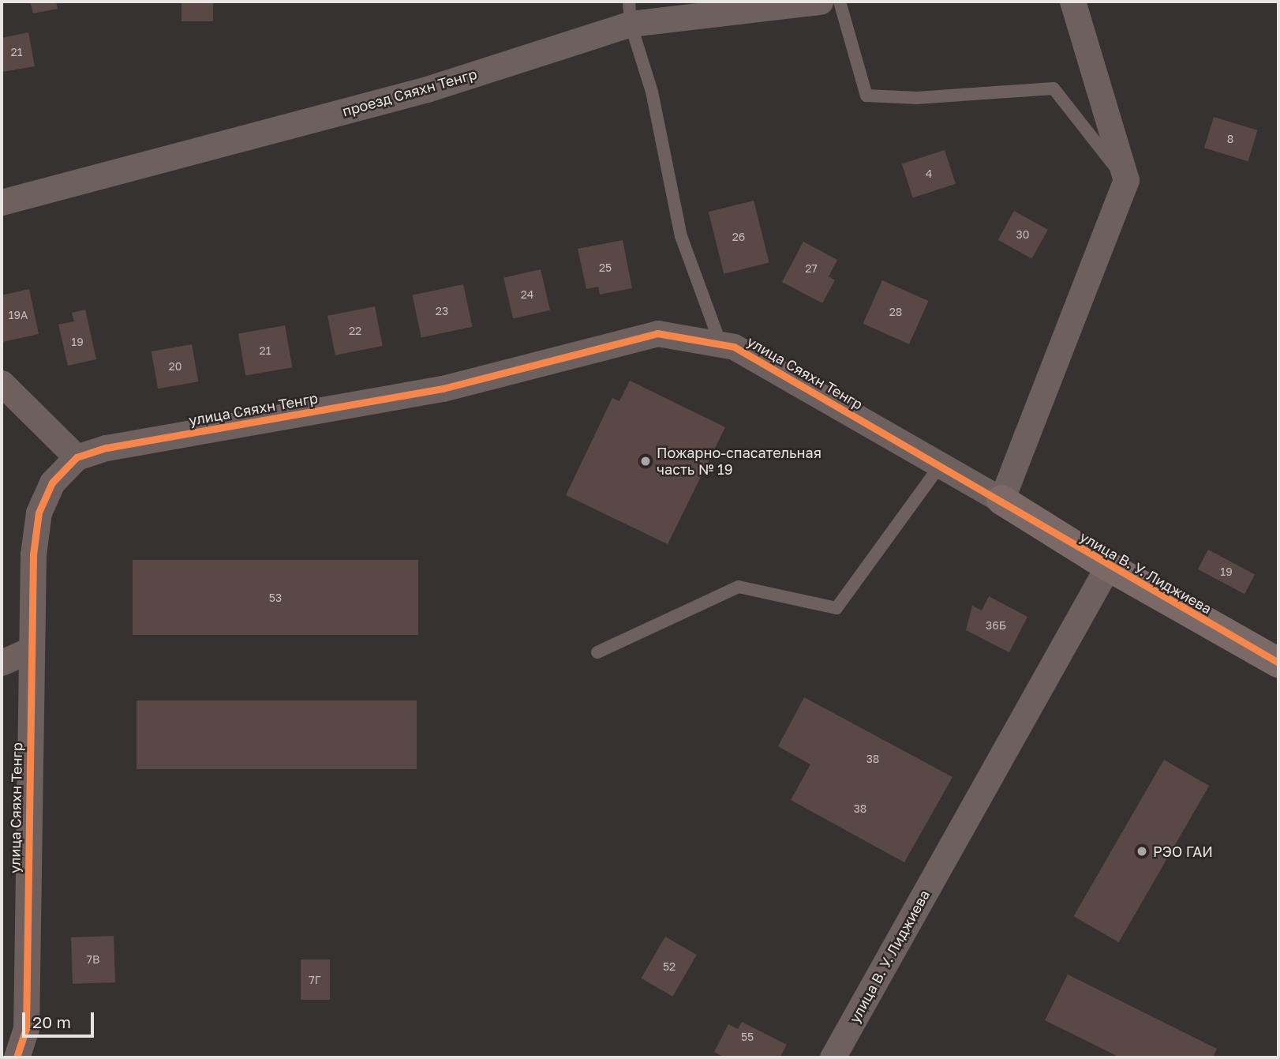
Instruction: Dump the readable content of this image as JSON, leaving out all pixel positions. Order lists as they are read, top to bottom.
{
  "streets": {
    "street": ["проезд Сяяхн Тенгр", "улица Сяяхн Тенгр", "улица В. У. Лиджиева"]
  },
  "crossings": [
    ["улица Сяяхн Тенгр", "улица В. У. Лиджиева"]
  ],
  "places": ["Пожарно-спасательная часть № 19", "РЭО ГАИ"],
  "house_numbers": [
    "21",
    "8",
    "4",
    "30",
    "26",
    "25",
    "27",
    "24",
    "23",
    "28",
    "19А",
    "22",
    "19",
    "21",
    "20",
    "19",
    "53",
    "36Б",
    "38",
    "38",
    "7В",
    "52",
    "7Г",
    "55"
  ],
  "scale_bar": "20 m"
}
